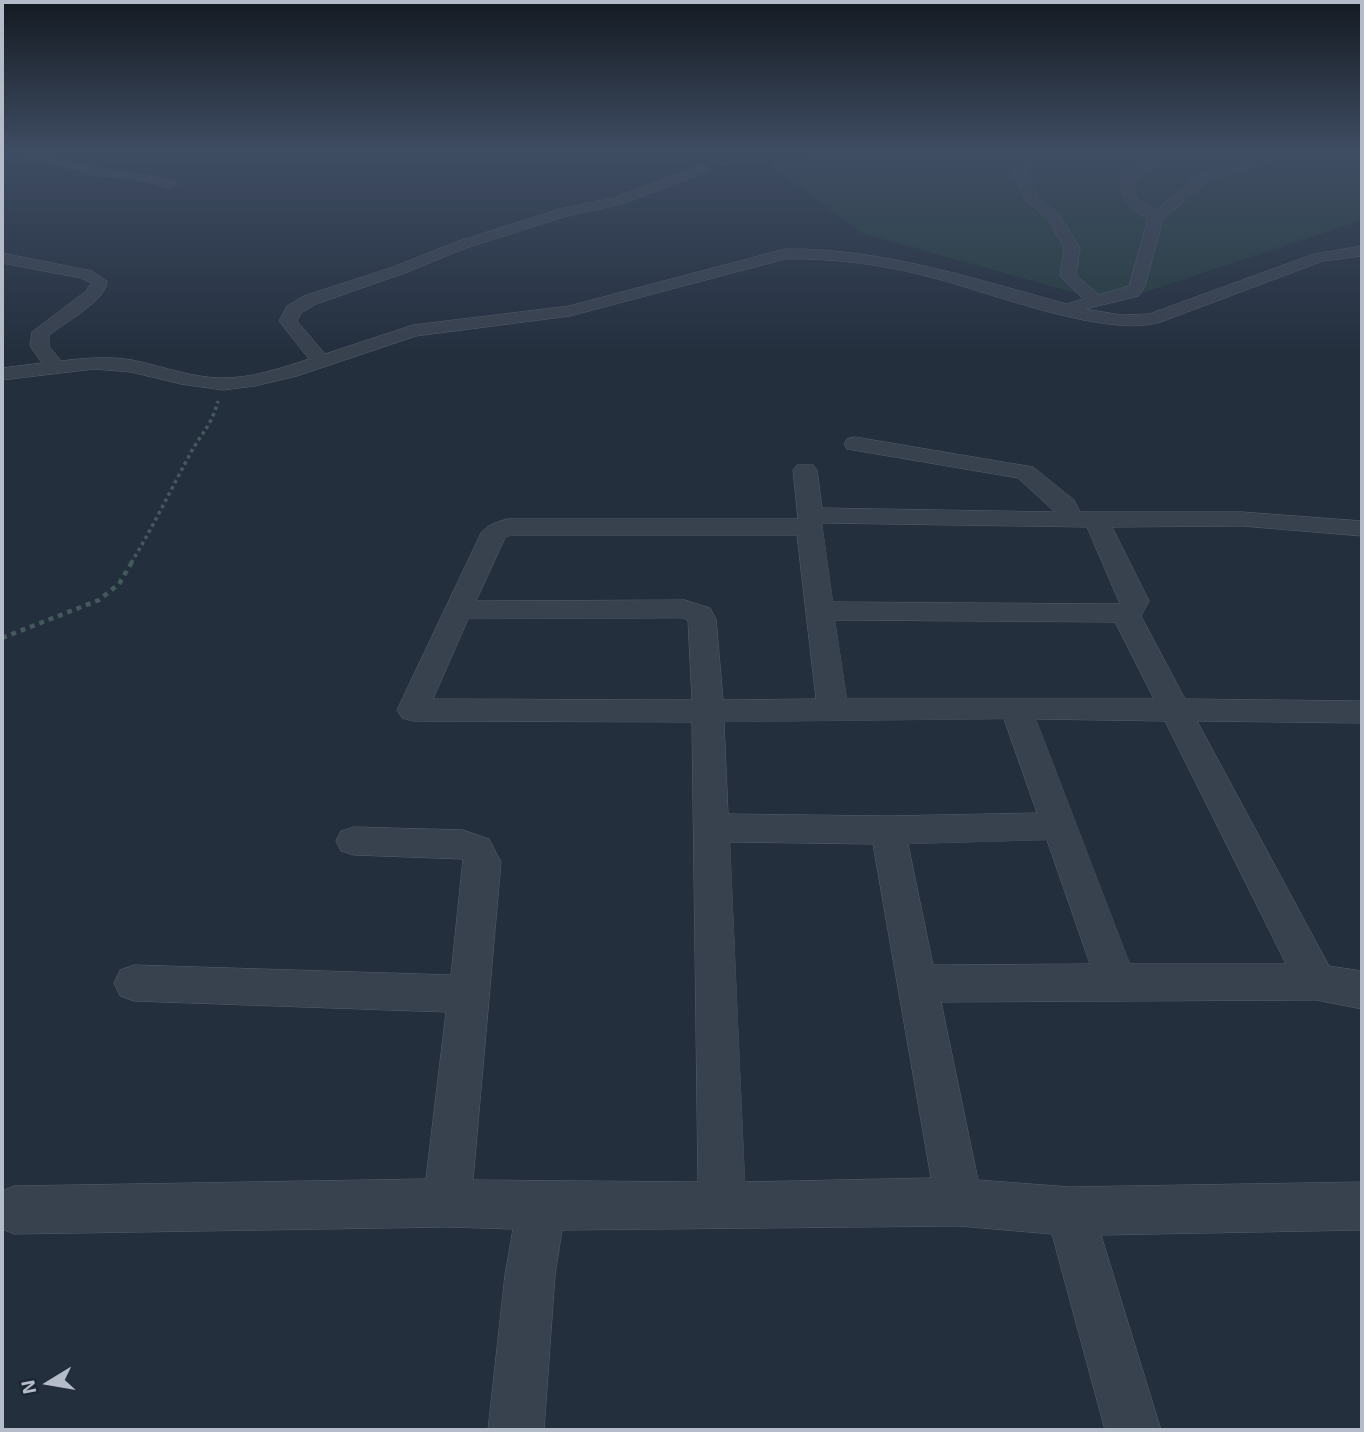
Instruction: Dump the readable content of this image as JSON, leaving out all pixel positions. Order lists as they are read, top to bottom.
{
  "north": "left"
}
